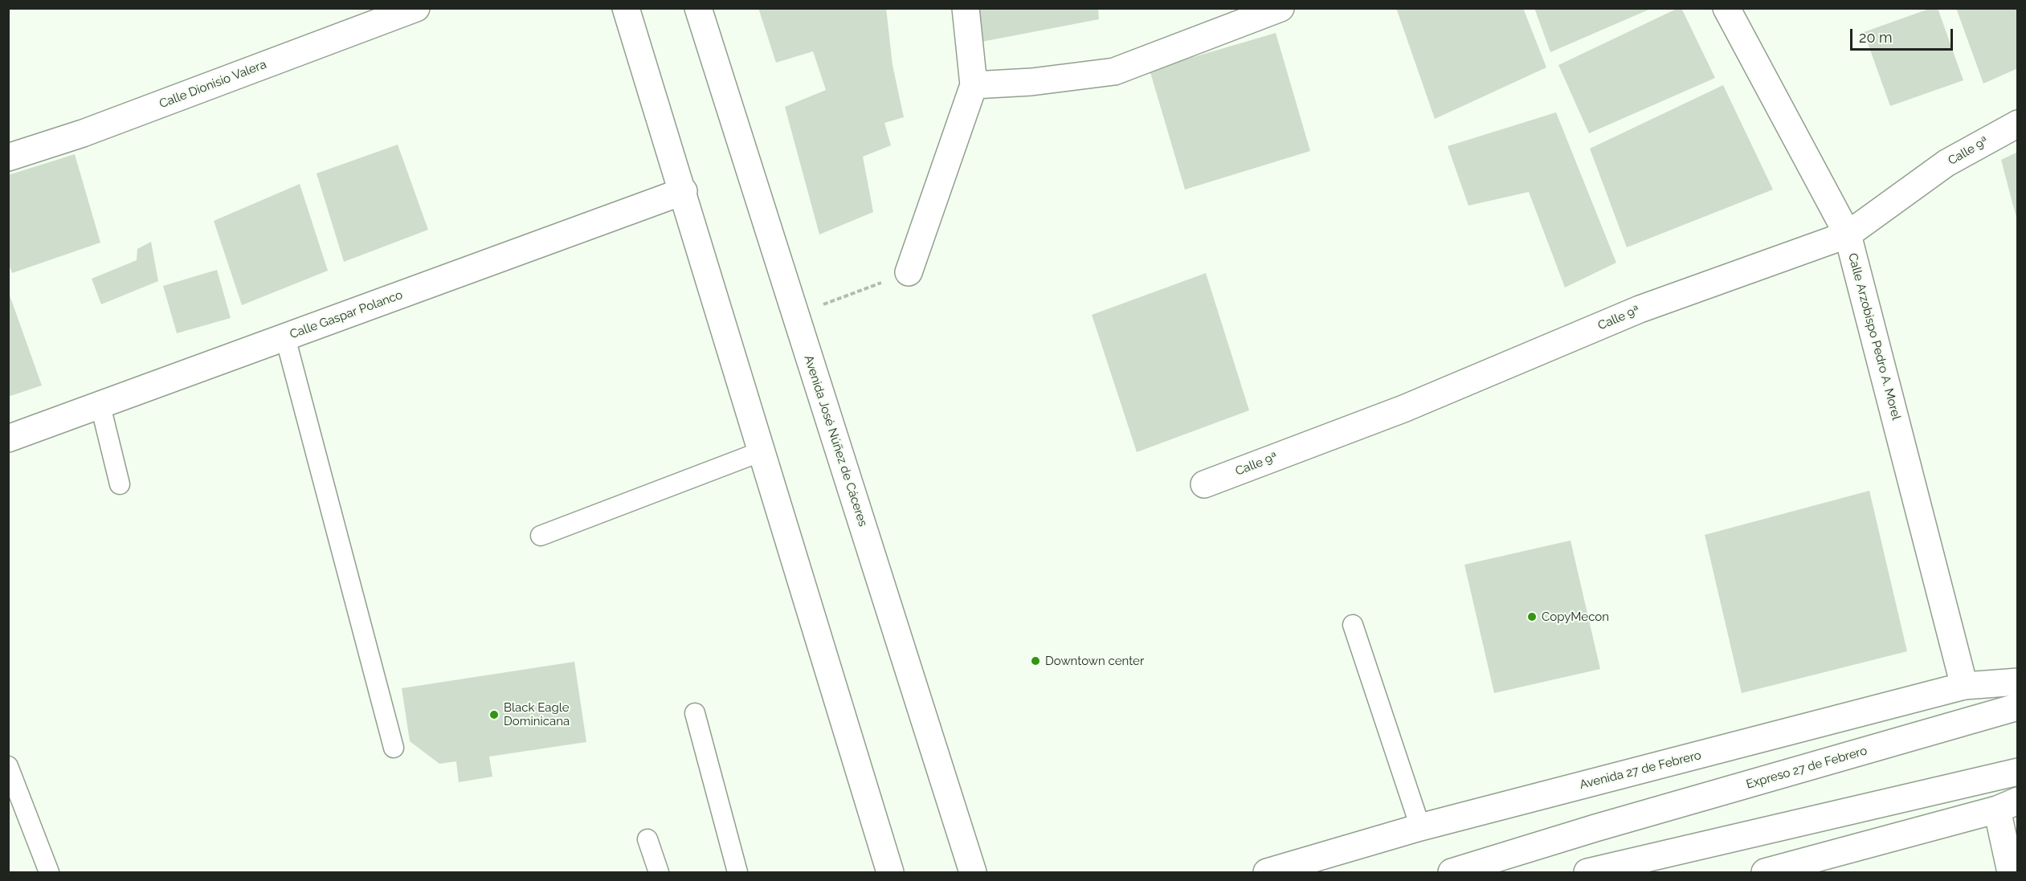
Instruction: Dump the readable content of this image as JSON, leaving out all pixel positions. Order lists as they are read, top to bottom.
{
  "streets": {
    "main road": [
      "Calle Dionisio Valera",
      "Calle 9ª",
      "Calle Gaspar Polanco",
      "Calle Arzobispo Pedro A. Morel",
      "Avenida José Núñez de Cáceres",
      "Expreso 27 de Febrero",
      "Avenida 27 de Febrero"
    ]
  },
  "crossings": [
    ["Calle 9ª", "Calle Arzobispo Pedro A. Morel"],
    ["Calle Arzobispo Pedro A. Morel", "Avenida 27 de Febrero"]
  ],
  "places": ["CopyMecon", "Downtown center", "Black Eagle Dominicana"],
  "scale_bar": "20 m"
}
